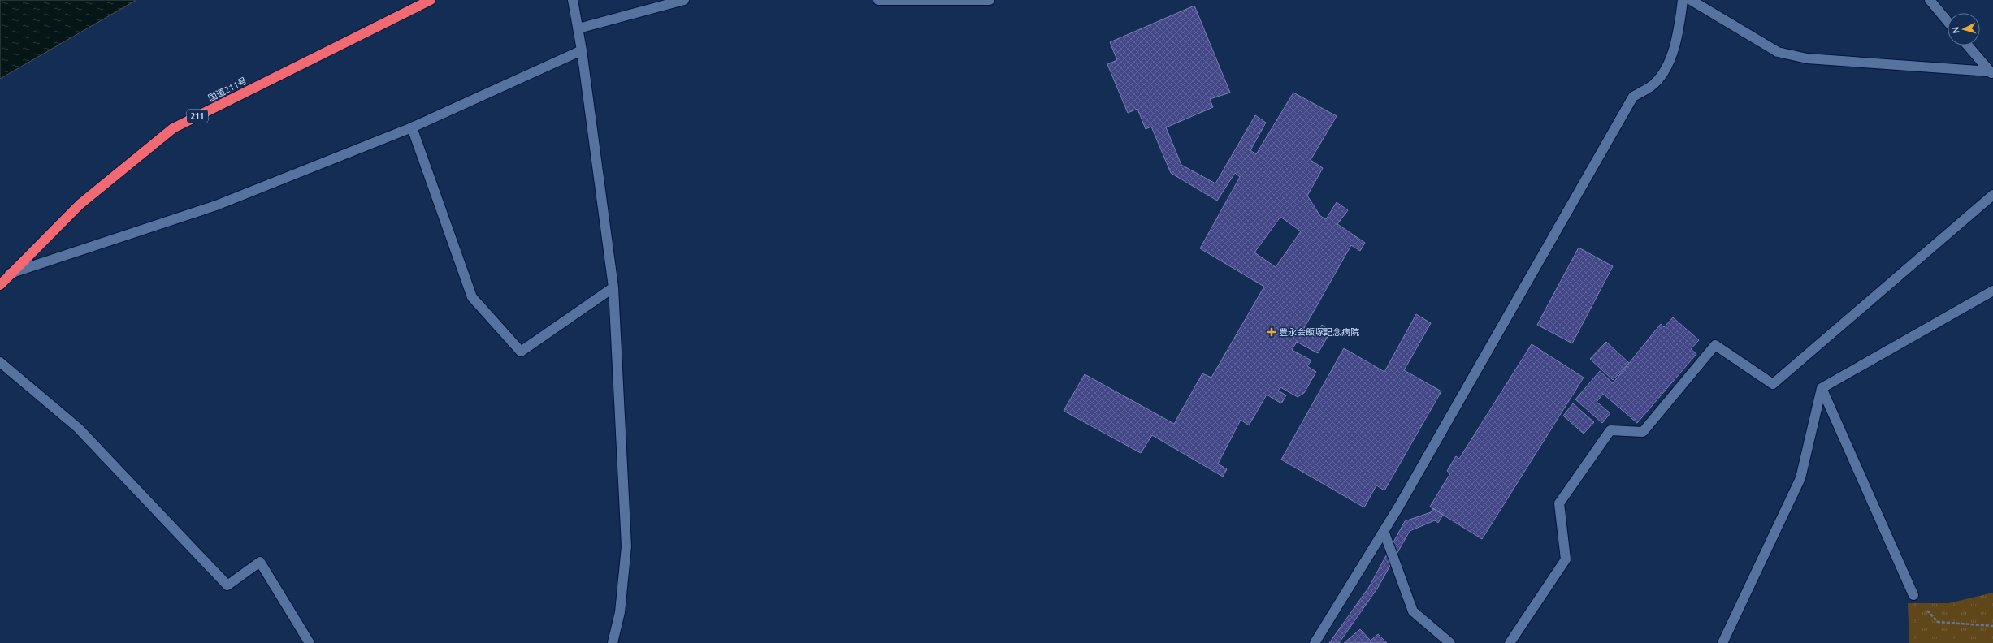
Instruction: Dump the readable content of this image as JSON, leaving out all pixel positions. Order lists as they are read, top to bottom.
{
  "streets": {
    "highway": ["国道211号", "211"]
  },
  "places": {
    "health": ["豊永会飯塚記念病院"]
  },
  "north": "left"
}
